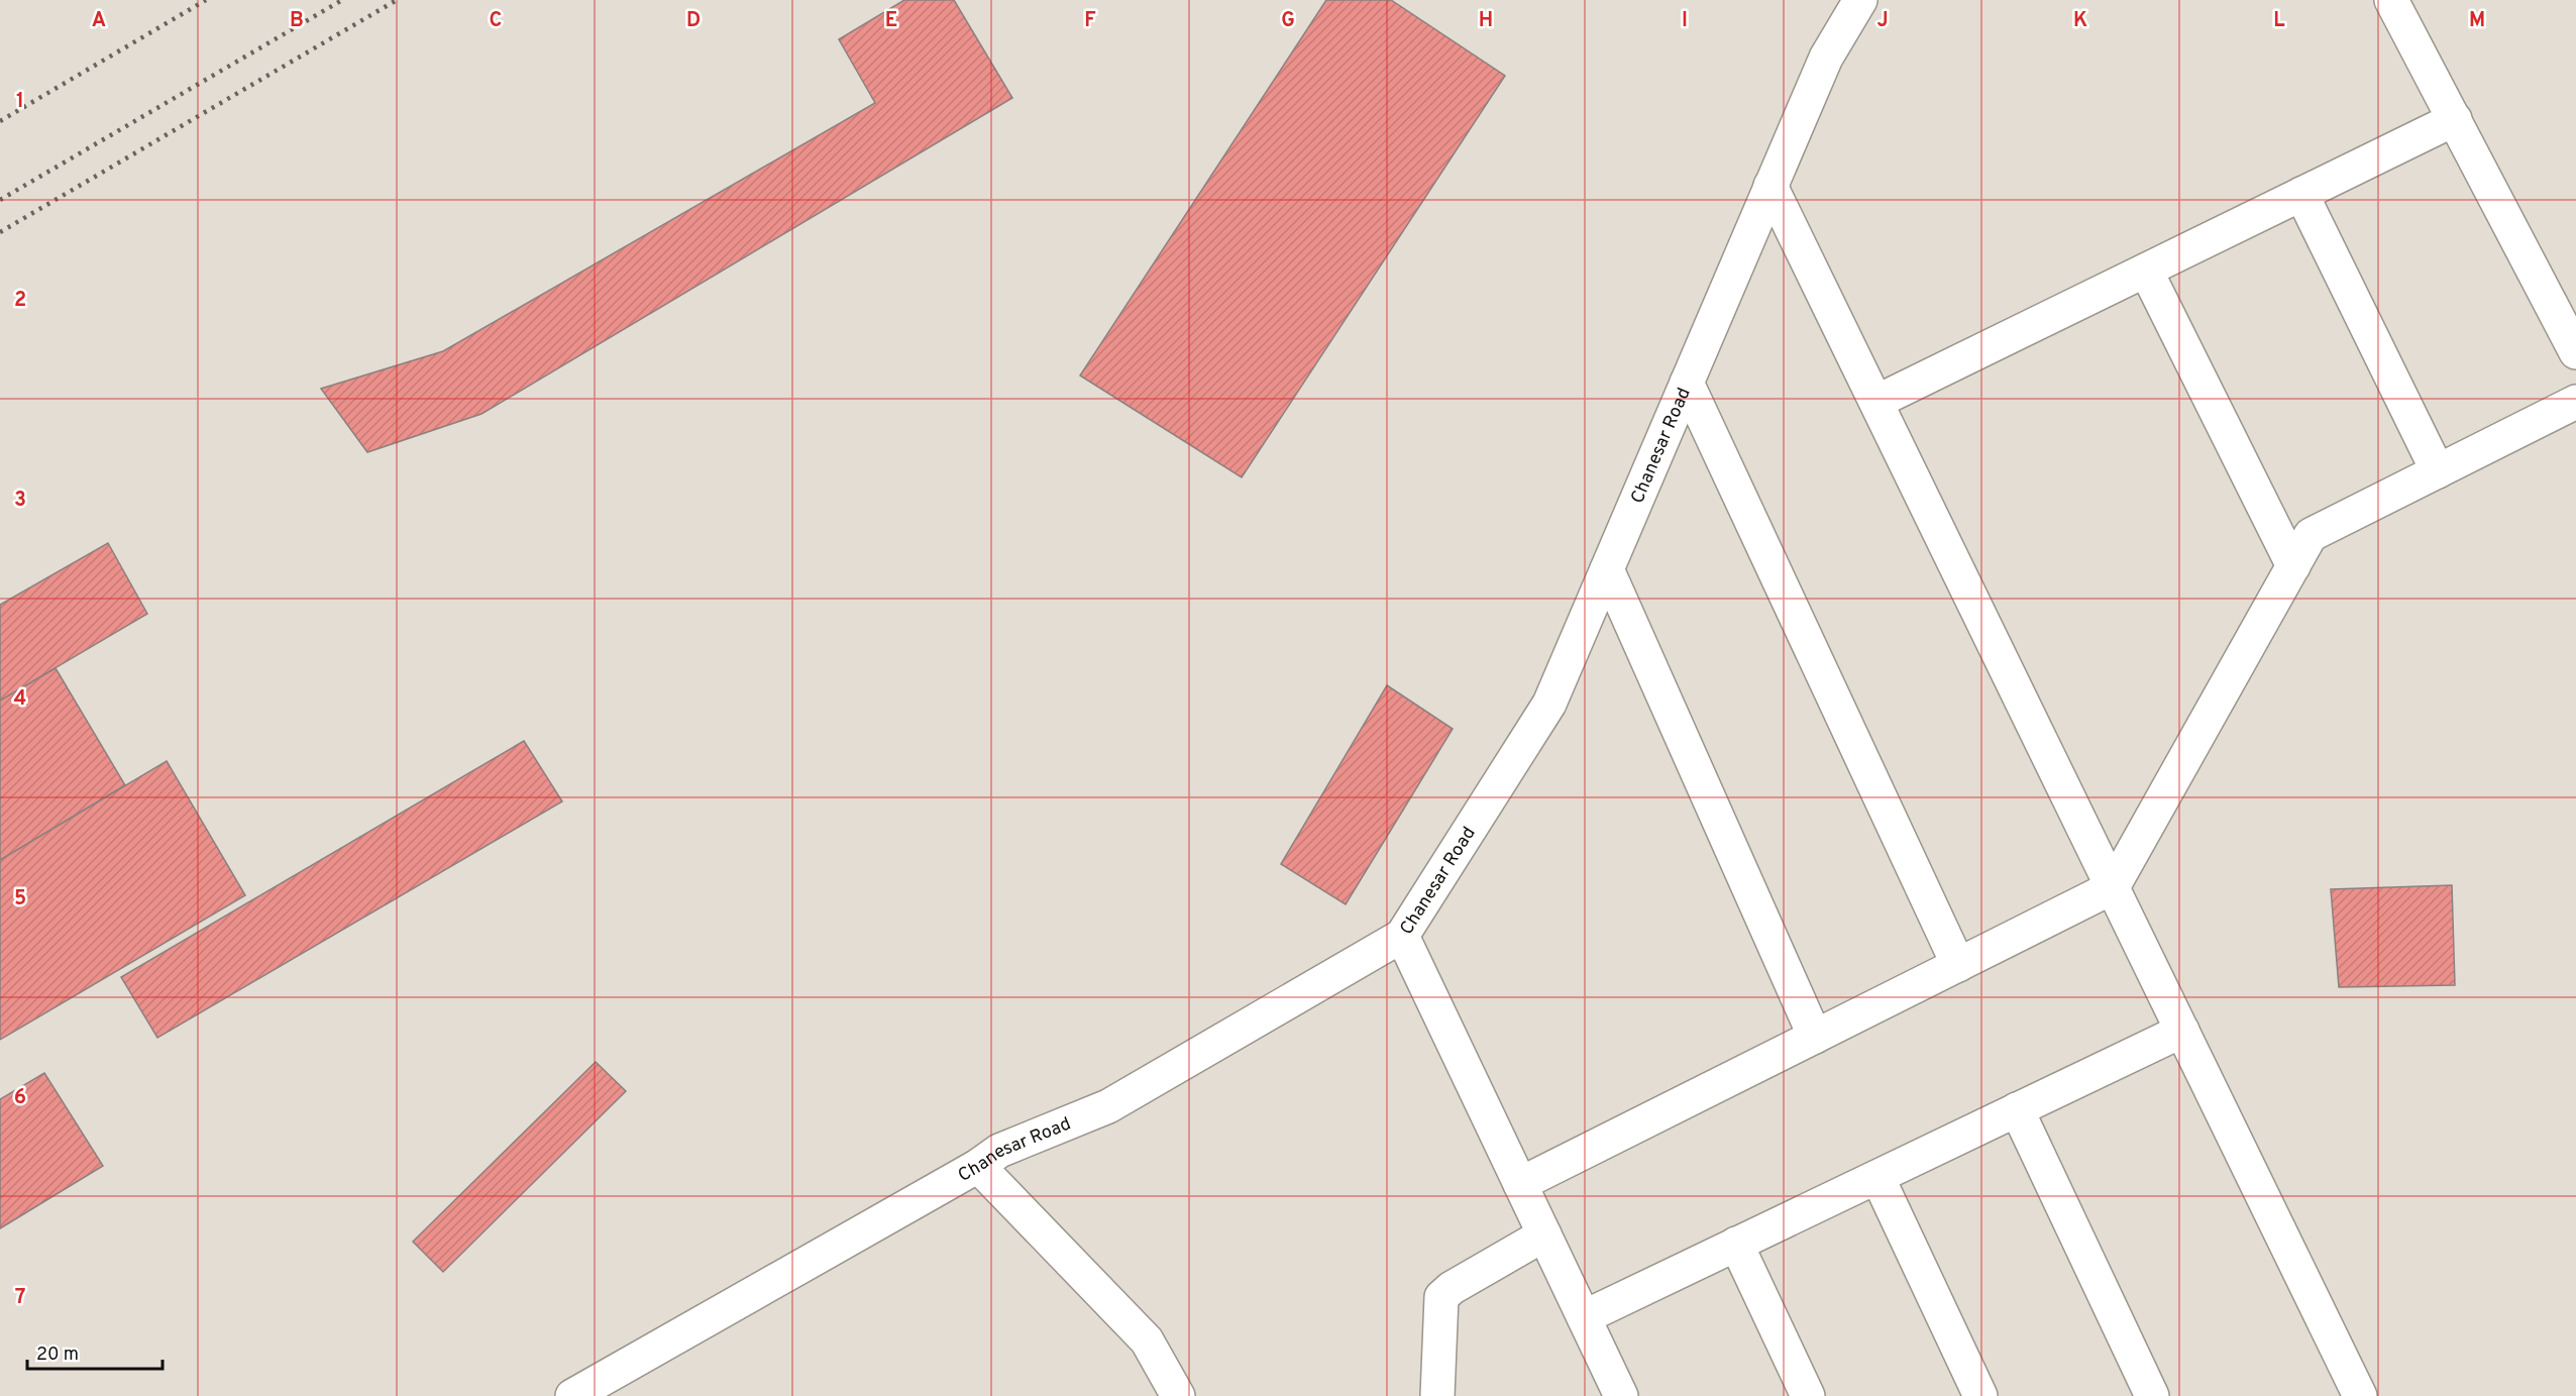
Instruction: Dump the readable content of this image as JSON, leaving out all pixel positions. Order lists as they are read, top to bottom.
{
  "streets": {
    "street": ["Chanesar Road"]
  },
  "scale_bar": "20 m",
  "grid": {
    "columns": [
      "A",
      "B",
      "C",
      "D",
      "E",
      "F",
      "G",
      "H",
      "I",
      "J",
      "K",
      "L",
      "M"
    ],
    "rows": [
      "1",
      "2",
      "3",
      "4",
      "5",
      "6",
      "7"
    ]
  }
}
